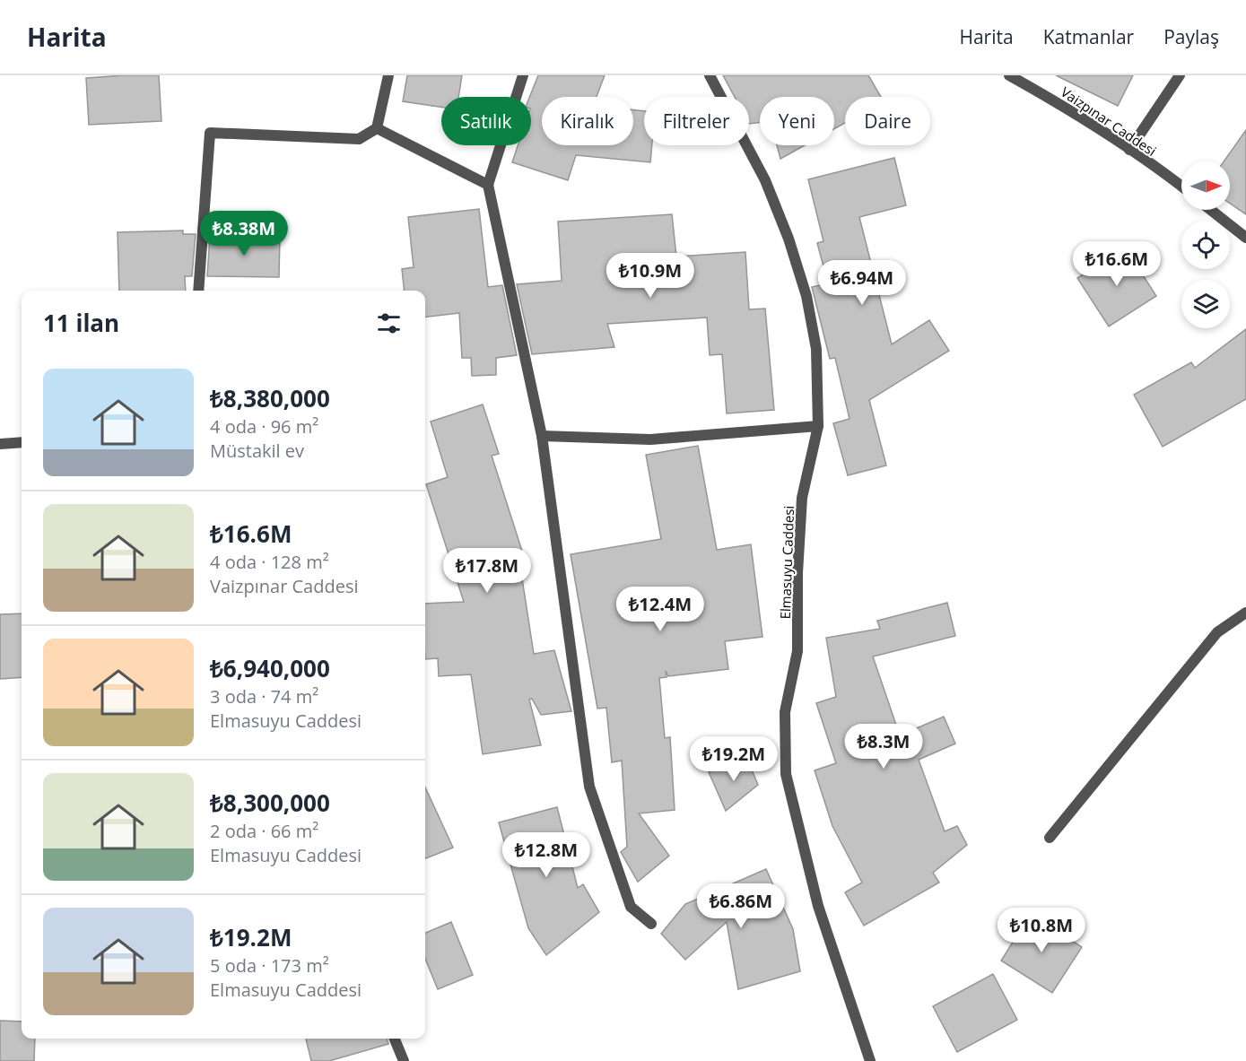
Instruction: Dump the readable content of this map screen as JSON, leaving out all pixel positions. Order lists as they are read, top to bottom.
{
  "streets": {
    "street": ["Vaizpınar Caddesi", "Elmasuyu Caddesi"]
  },
  "north": "right",
  "page": {
    "header": "Harita",
    "nav": ["Harita", "Katmanlar", "Paylaş"],
    "chip": [
      "Satılık",
      "Kiralık",
      "Filtreler",
      "Yeni",
      "Daire"
    ],
    "price": [
      "₺8.38M",
      "₺16.6M",
      "₺10.9M",
      "₺6.94M",
      "₺17.8M",
      "₺12.4M",
      "₺8.3M",
      "₺19.2M",
      "₺12.8M",
      "₺6.86M",
      "₺10.8M"
    ],
    "heading": "11 ilan",
    "list": [
      {
        "name": "₺8,380,000",
        "note": "4 oda · 96 m² · Müstakil ev"
      },
      {
        "name": "₺16.6M",
        "note": "4 oda · 128 m² · Vaizpınar Caddesi"
      },
      {
        "name": "₺6,940,000",
        "note": "3 oda · 74 m² · Elmasuyu Caddesi"
      },
      {
        "name": "₺8,300,000",
        "note": "2 oda · 66 m² · Elmasuyu Caddesi"
      },
      {
        "name": "₺19.2M",
        "note": "5 oda · 173 m² · Elmasuyu Caddesi"
      }
    ]
  }
}
